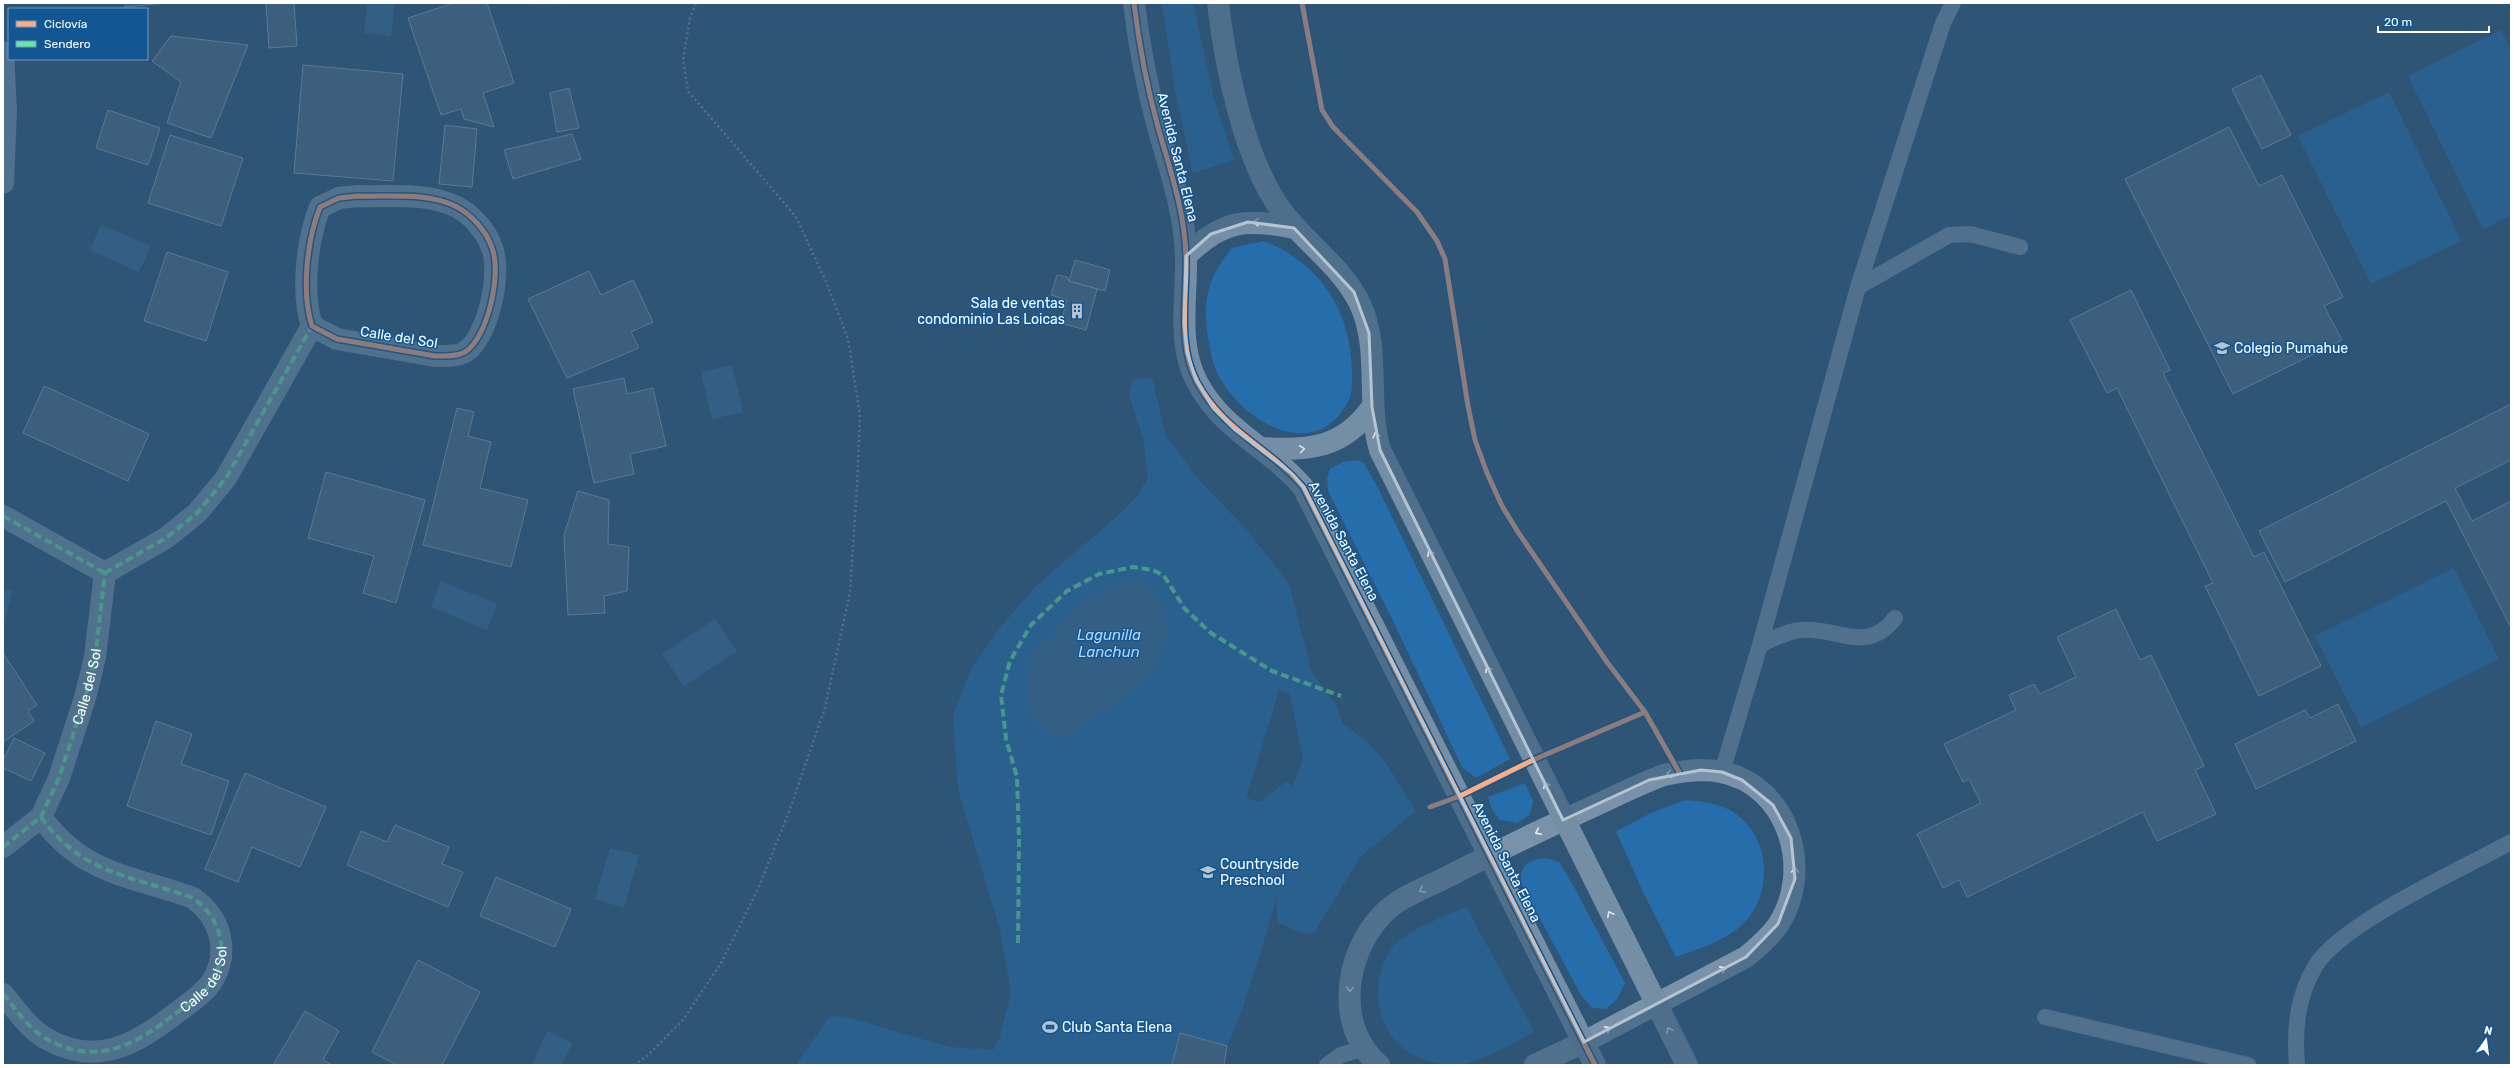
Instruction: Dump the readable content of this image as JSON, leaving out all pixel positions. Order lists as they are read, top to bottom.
{
  "streets": {
    "street": ["Avenida Santa Elena", "Calle del Sol"]
  },
  "water": ["Lagunilla Lanchun"],
  "places": {
    "building": ["Sala de ventas condominio Las Loicas"],
    "school or university": ["Colegio Pumahue", "Countryside Preschool"],
    "sports": ["Club Santa Elena"]
  },
  "legend": ["Ciclovía", "Sendero"],
  "scale_bar": "20 m",
  "north": "top"
}
